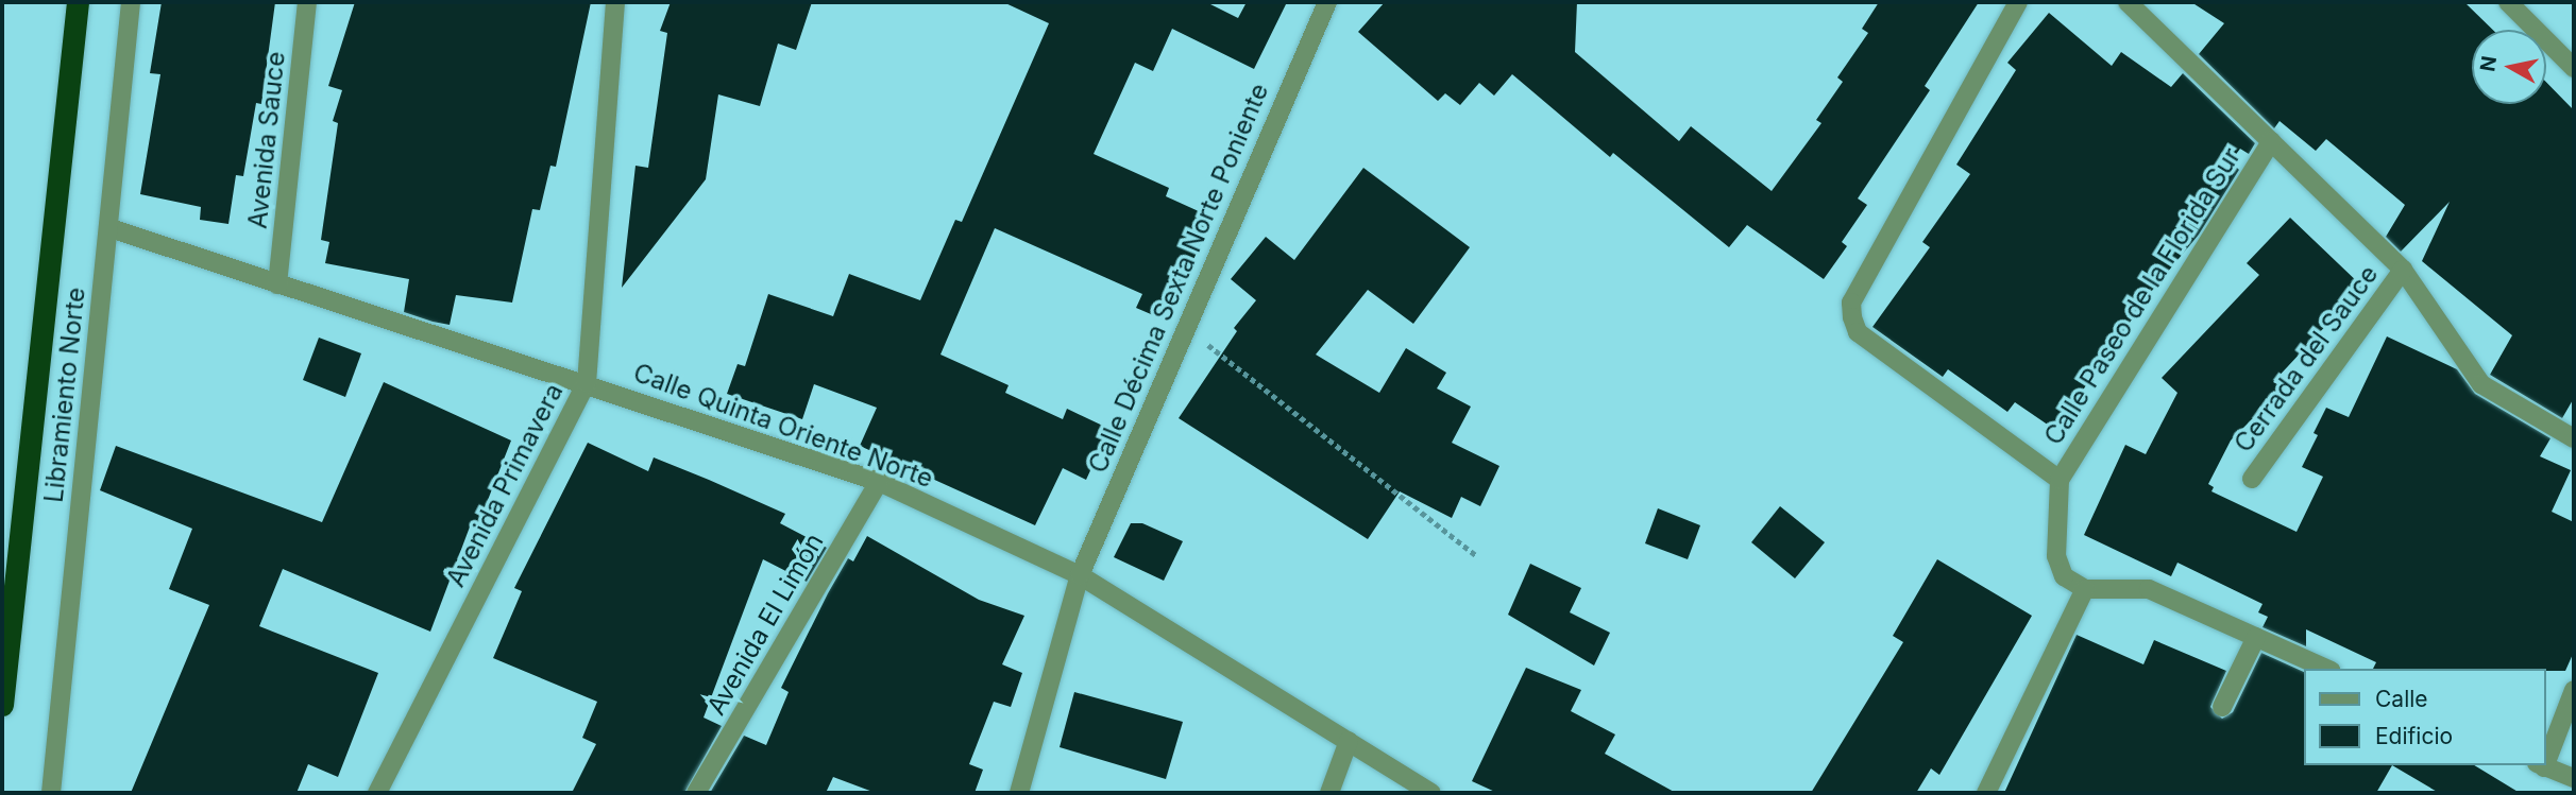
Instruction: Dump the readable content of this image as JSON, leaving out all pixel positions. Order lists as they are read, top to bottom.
{
  "streets": {
    "highway": ["Libramiento Norte"],
    "street": [
      "Avenida Sauce",
      "Calle Décima Sexta Norte Poniente",
      "Calle Paseo de la Florida Sur",
      "Cerrada del Sauce",
      "Calle Quinta Oriente Norte",
      "Avenida Primavera",
      "Avenida El Limón"
    ]
  },
  "crossings": [
    ["Avenida Sauce", "Calle Quinta Oriente Norte"],
    ["Calle Décima Sexta Norte Poniente", "Calle Quinta Oriente Norte"],
    ["Libramiento Norte", "Calle Quinta Oriente Norte"],
    ["Calle Quinta Oriente Norte", "Avenida Primavera"],
    ["Calle Quinta Oriente Norte", "Avenida El Limón"]
  ],
  "legend": ["Calle", "Edificio"],
  "north": "left"
}
